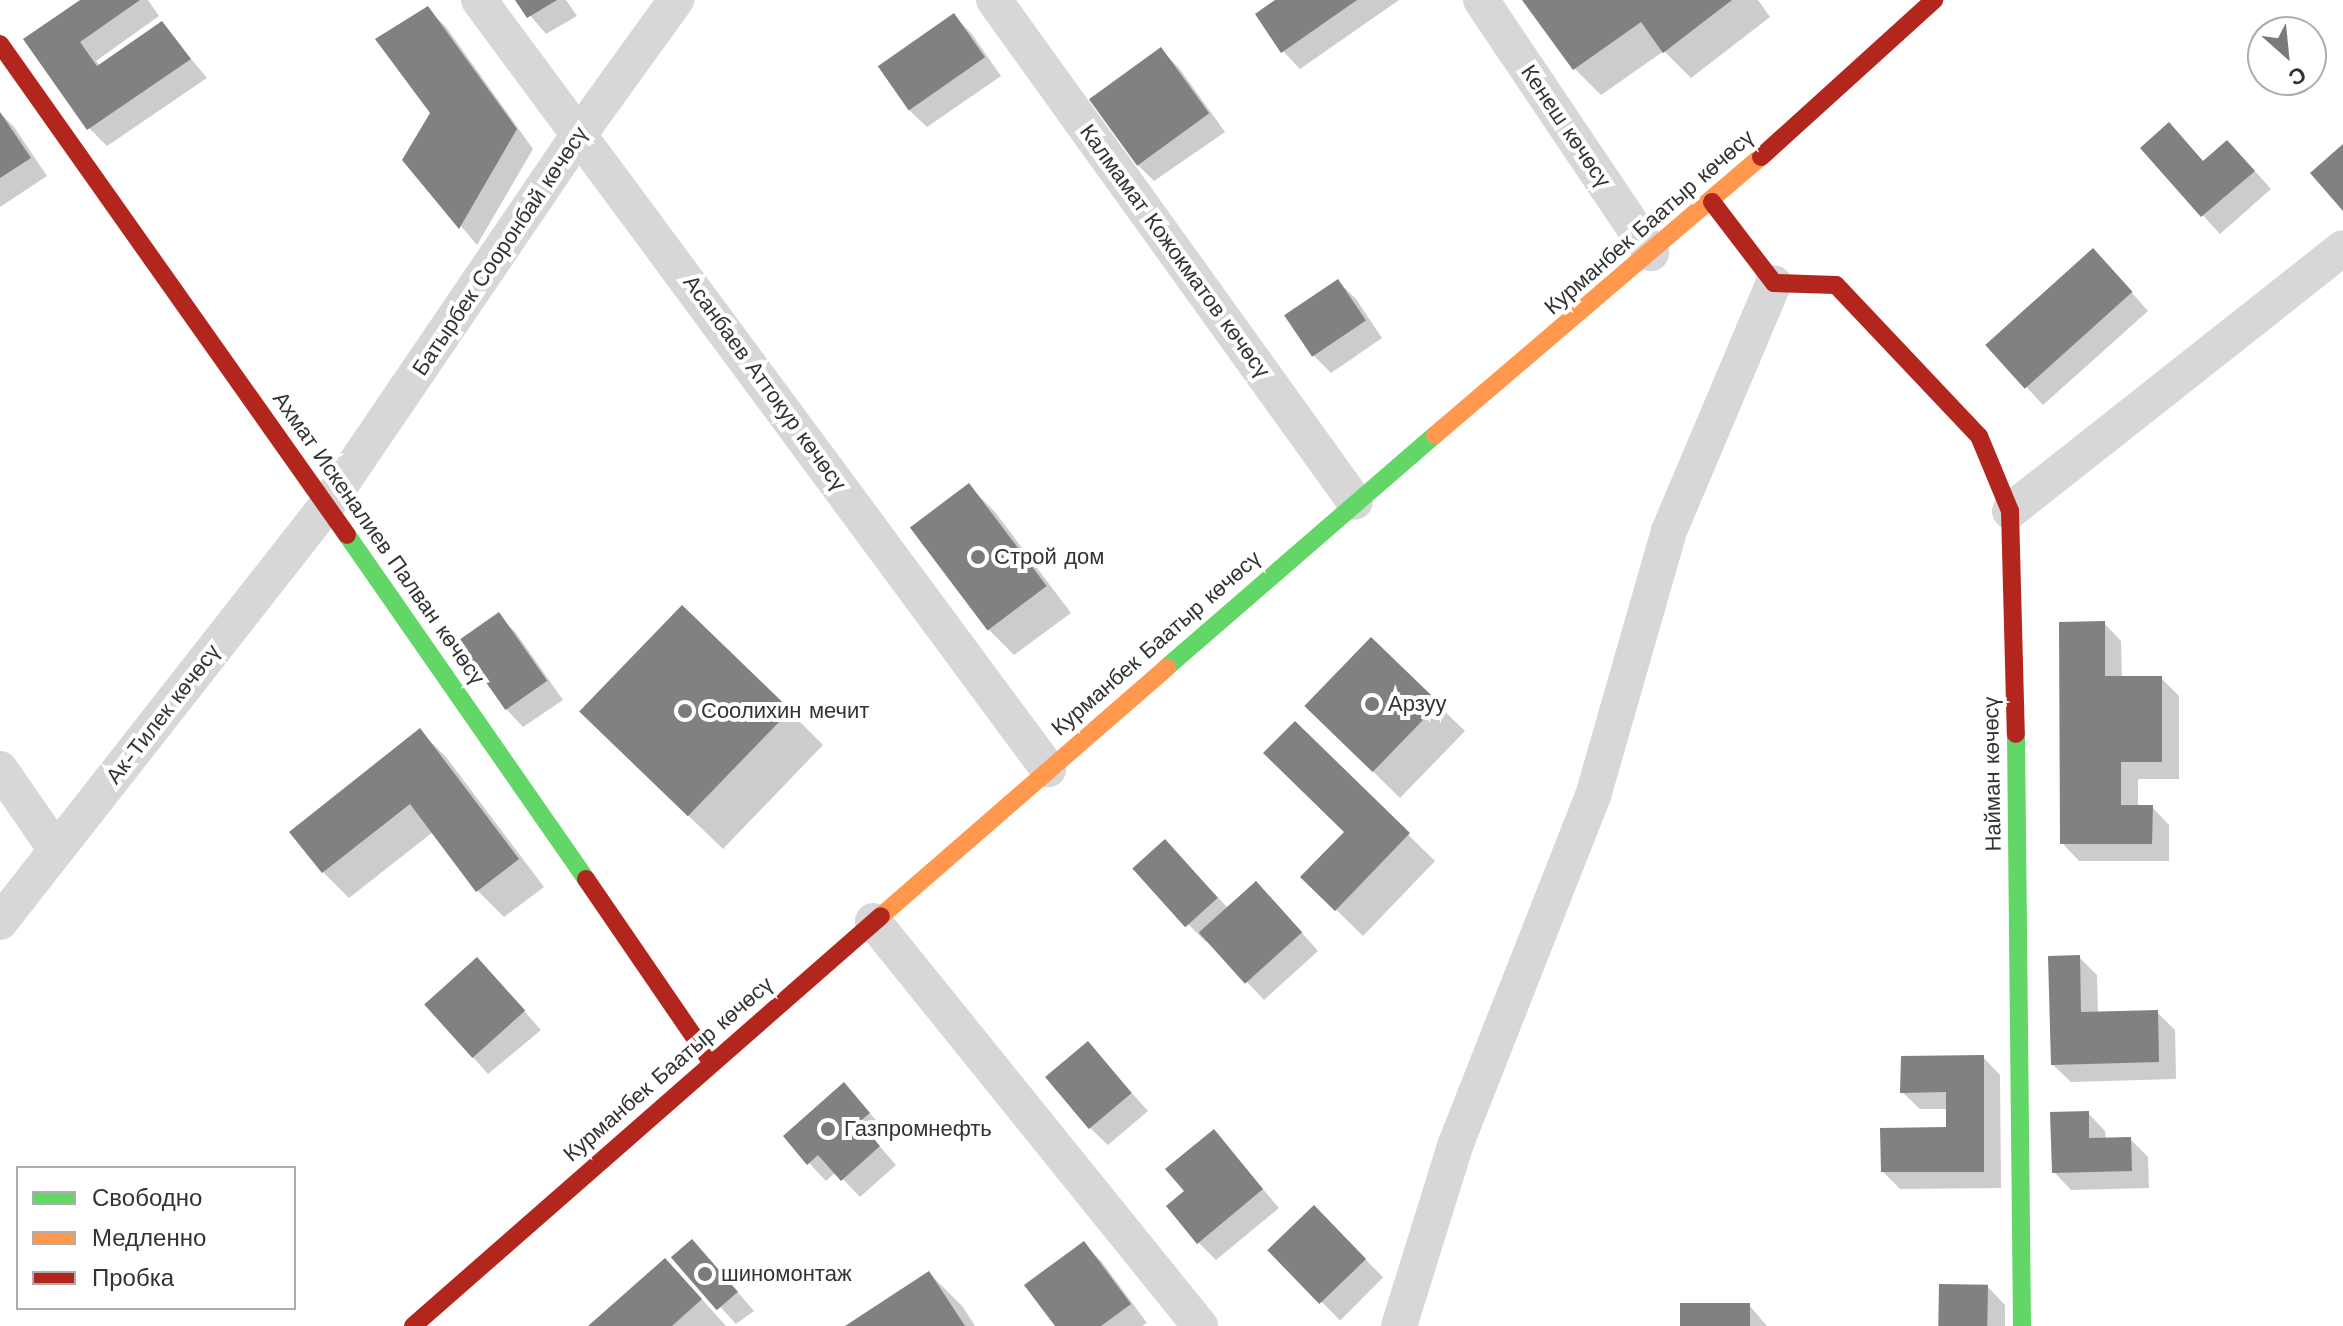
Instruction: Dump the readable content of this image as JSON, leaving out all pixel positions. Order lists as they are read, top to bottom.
{
  "streets": {
    "main road": ["Курманбек Баатыр көчөсү", "Ахмат Искеналиев Палван көчөсү", "Найман көчөсү"],
    "street": [
      "Кенеш көчөсү",
      "Батырбек Сооронбай көчөсү",
      "Калмамат Кожокматов көчөсү",
      "Асанбаев Аттокур көчөсү",
      "Ак-Тилек көчөсү"
    ]
  },
  "crossings": [
    ["Кенеш көчөсү", "Курманбек Баатыр көчөсү"],
    ["Курманбек Баатыр көчөсү", "Калмамат Кожокматов көчөсү"],
    ["Курманбек Баатыр көчөсү", "Асанбаев Аттокур көчөсү"],
    ["Курманбек Баатыр көчөсү", "Ахмат Искеналиев Палван көчөсү"],
    ["Батырбек Сооронбай көчөсү", "Асанбаев Аттокур көчөсү"],
    ["Батырбек Сооронбай көчөсү", "Ахмат Искеналиев Палван көчөсү"],
    ["Батырбек Сооронбай көчөсү", "Ак-Тилек көчөсү"],
    ["Ахмат Искеналиев Палван көчөсү", "Ак-Тилек көчөсү"]
  ],
  "places": [
    "Строй дом",
    "Арзуу",
    "Соолихин мечит",
    "Газпромнефть",
    "шиномонтаж"
  ],
  "legend": ["Свободно", "Медленно", "Пробка"],
  "north": "bottom right"
}
